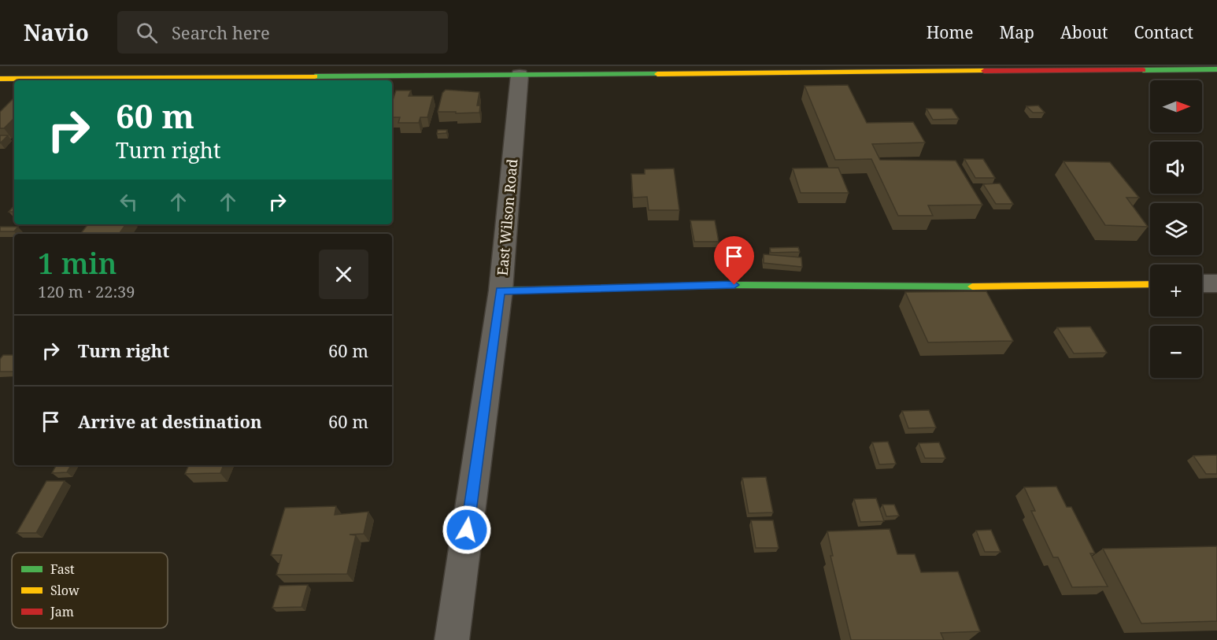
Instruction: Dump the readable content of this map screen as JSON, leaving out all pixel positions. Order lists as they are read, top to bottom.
{
  "streets": {
    "street": ["East Wilson Road"]
  },
  "legend": ["Fast", "Slow", "Jam"],
  "north": "right",
  "page": {
    "header": "Navio",
    "search": "Search here",
    "nav": [
      "Home",
      "Map",
      "About",
      "Contact"
    ],
    "map_buttons": ["+", "−"],
    "turn": ["60 m", "Turn right"],
    "heading": ["1 min", "120 m · 22:39"],
    "list": [
      {
        "name": "Turn right",
        "value": "60 m"
      },
      {
        "name": "Arrive at destination",
        "value": "60 m"
      }
    ]
  }
}
